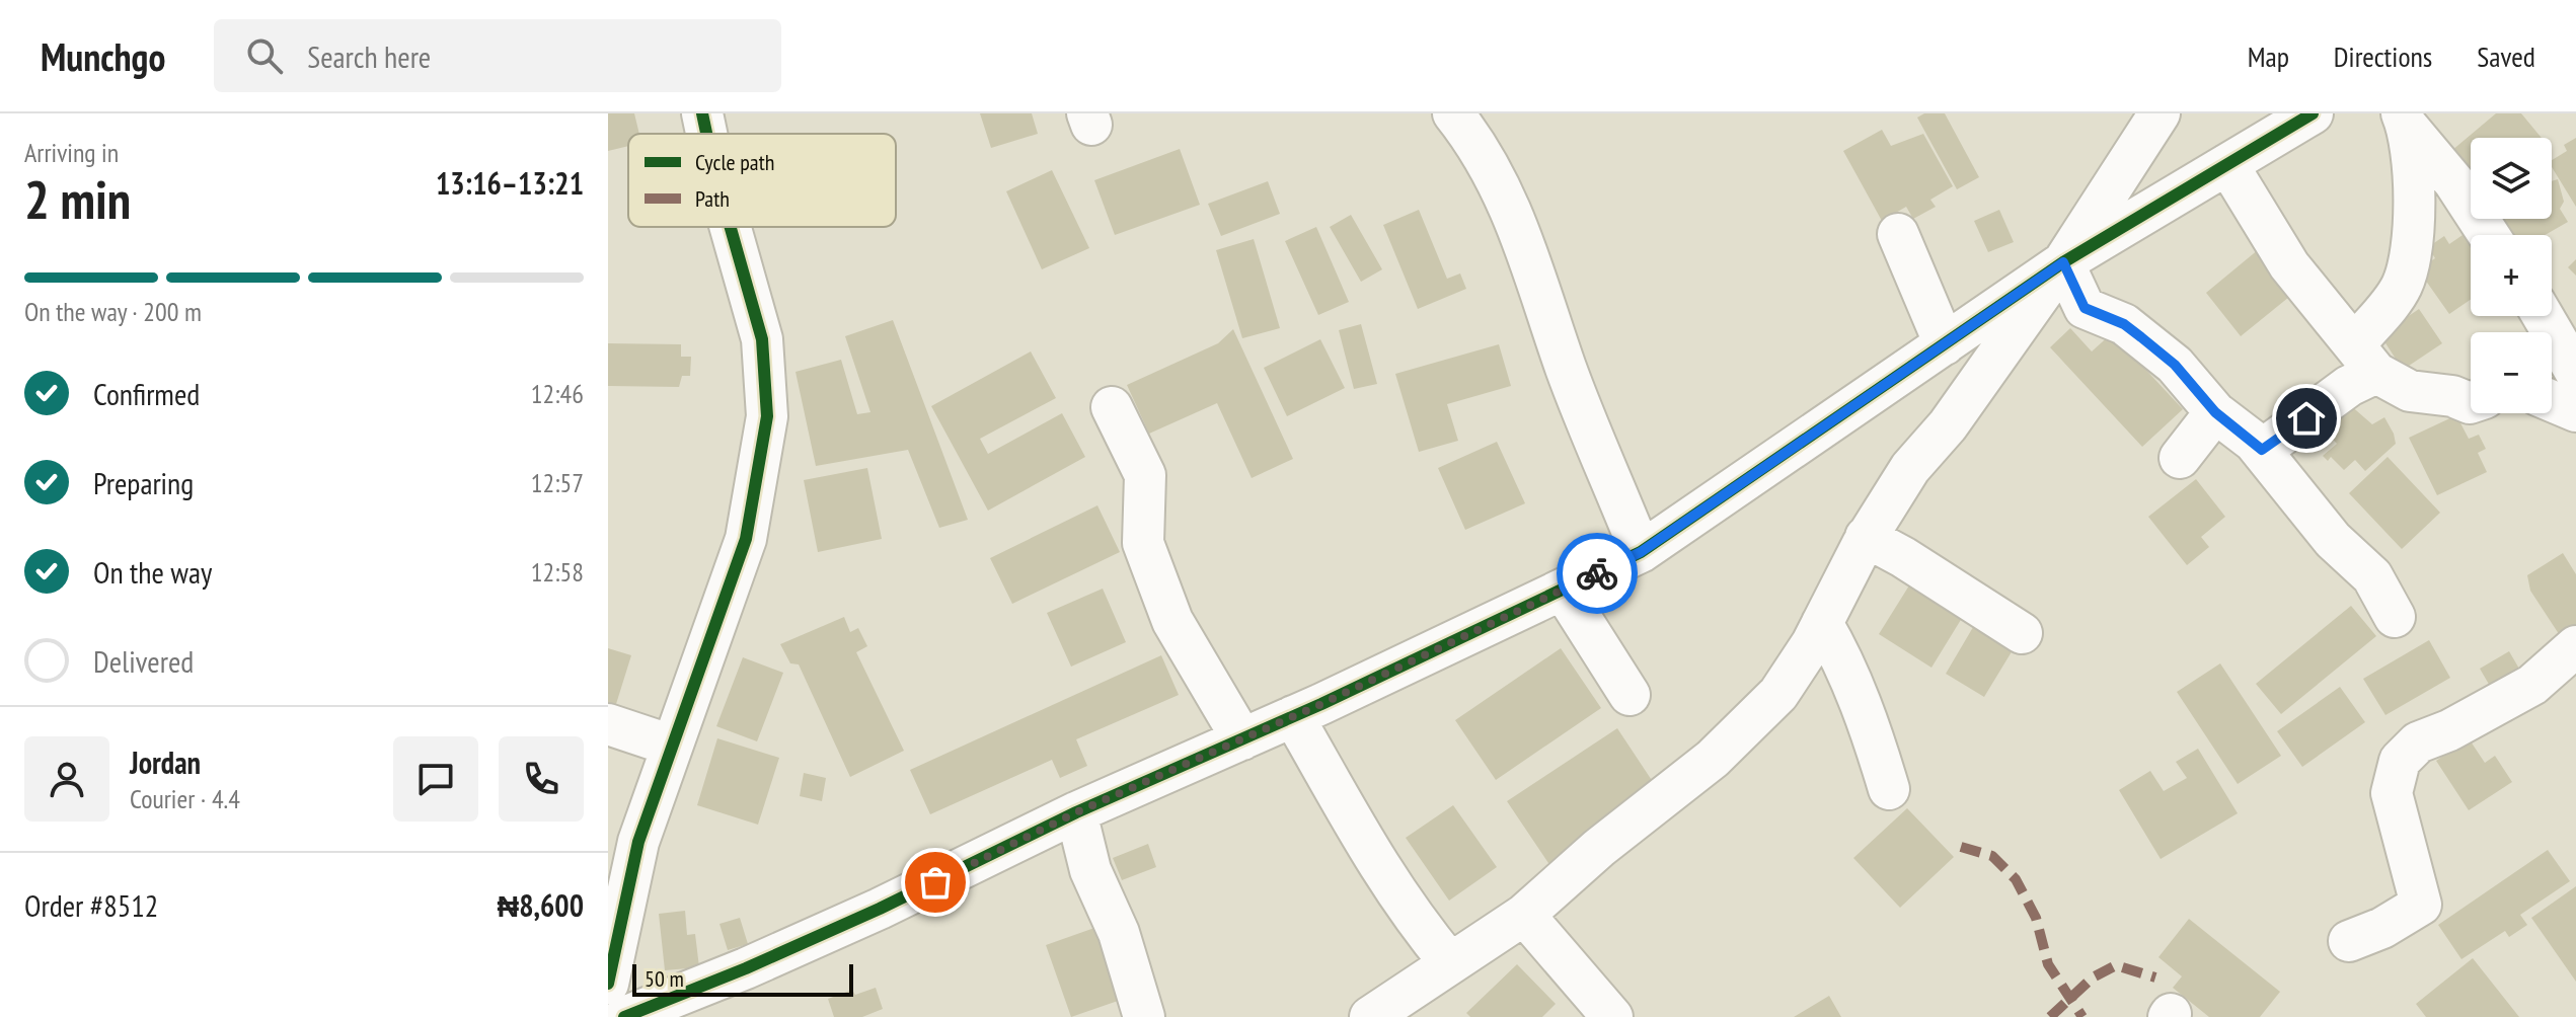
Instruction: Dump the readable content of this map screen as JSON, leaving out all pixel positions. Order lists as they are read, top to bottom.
{
  "legend": ["Cycle path", "Path"],
  "scale_bar": "50 m",
  "page": {
    "header": "Munchgo",
    "search": "Search here",
    "nav": ["Map", "Directions", "Saved"],
    "heading": ["2 min", "Arriving in", "13:16–13:21"],
    "panel": [
      "Jordan",
      "Courier · 4.4",
      "Order #8512",
      "₦8,600"
    ],
    "map_buttons": ["+", "−"],
    "bar": "On the way · 200 m",
    "list": [
      ["Confirmed", "12:46"],
      ["Preparing", "12:57"],
      ["On the way", "12:58"],
      "Delivered"
    ],
    "scale": "50 m"
  }
}
